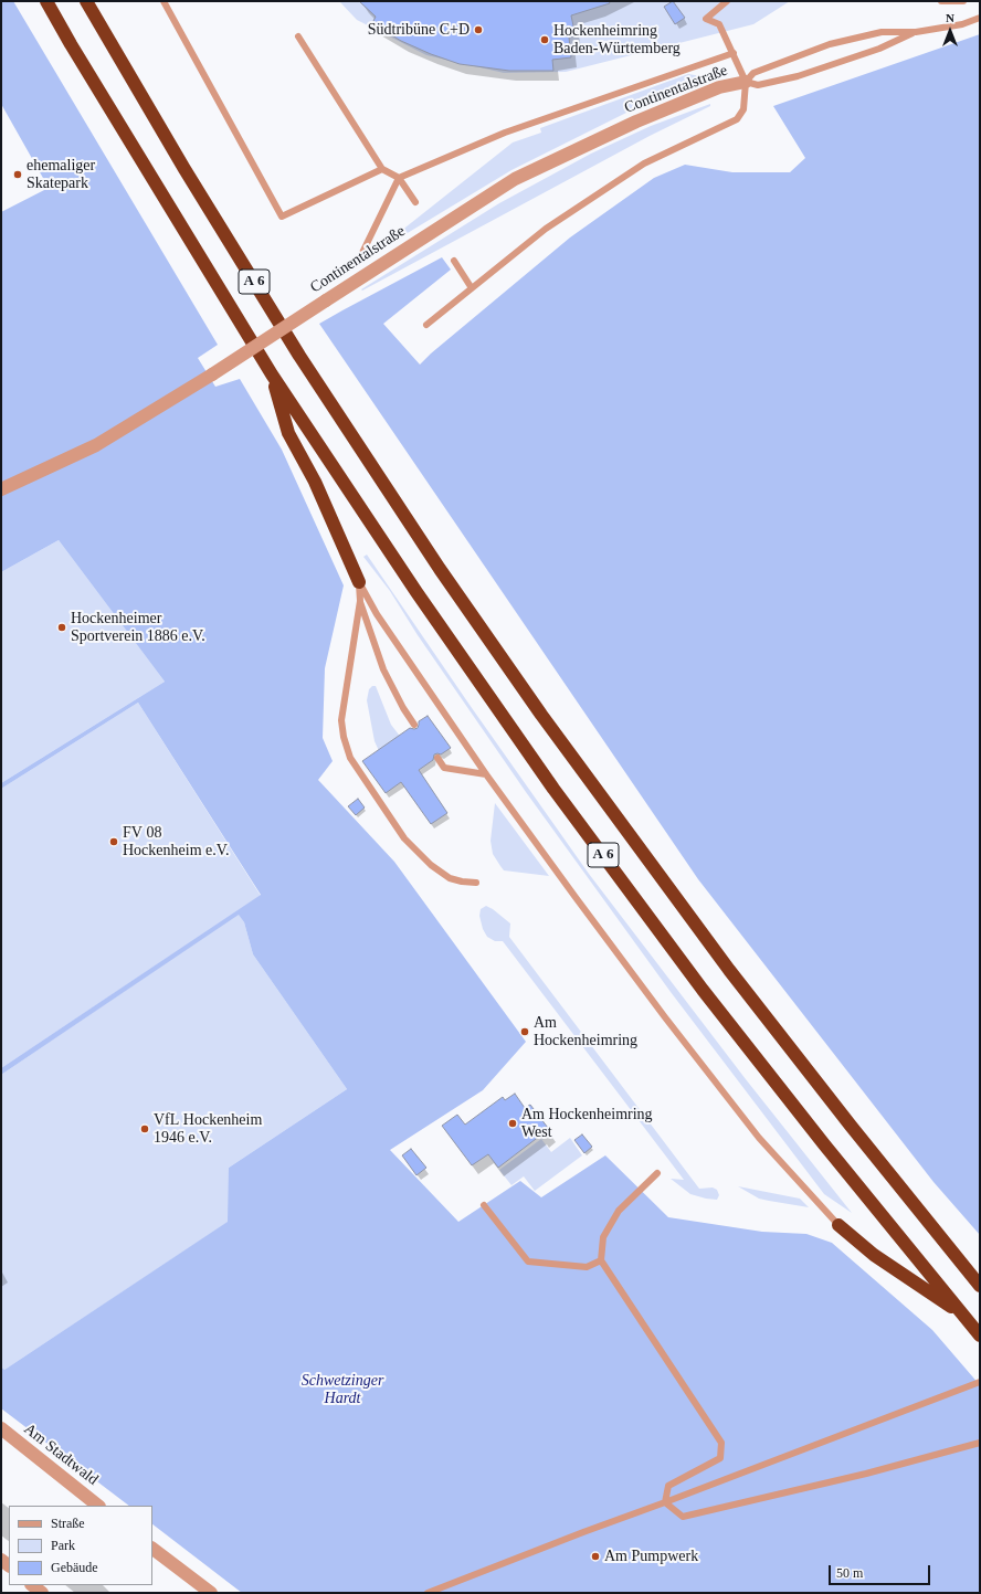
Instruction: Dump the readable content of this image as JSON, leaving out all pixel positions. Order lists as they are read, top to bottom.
{
  "streets": {
    "highway": ["A 6"],
    "street": ["Continentalstraße", "Am Stadtwald"]
  },
  "parks": ["Schwetzinger Hardt"],
  "places": [
    "Südtribüne C+D",
    "Hockenheimring Baden-Württemberg",
    "ehemaliger Skatepark",
    "Hockenheimer Sportverein 1886 e.V.",
    "FV 08 Hockenheim e.V.",
    "Am Hockenheimring",
    "Am Hockenheimring West",
    "VfL Hockenheim 1946 e.V.",
    "Am Pumpwerk"
  ],
  "legend": ["Straße", "Park", "Gebäude"],
  "scale_bar": "50 m",
  "north": "top"
}
